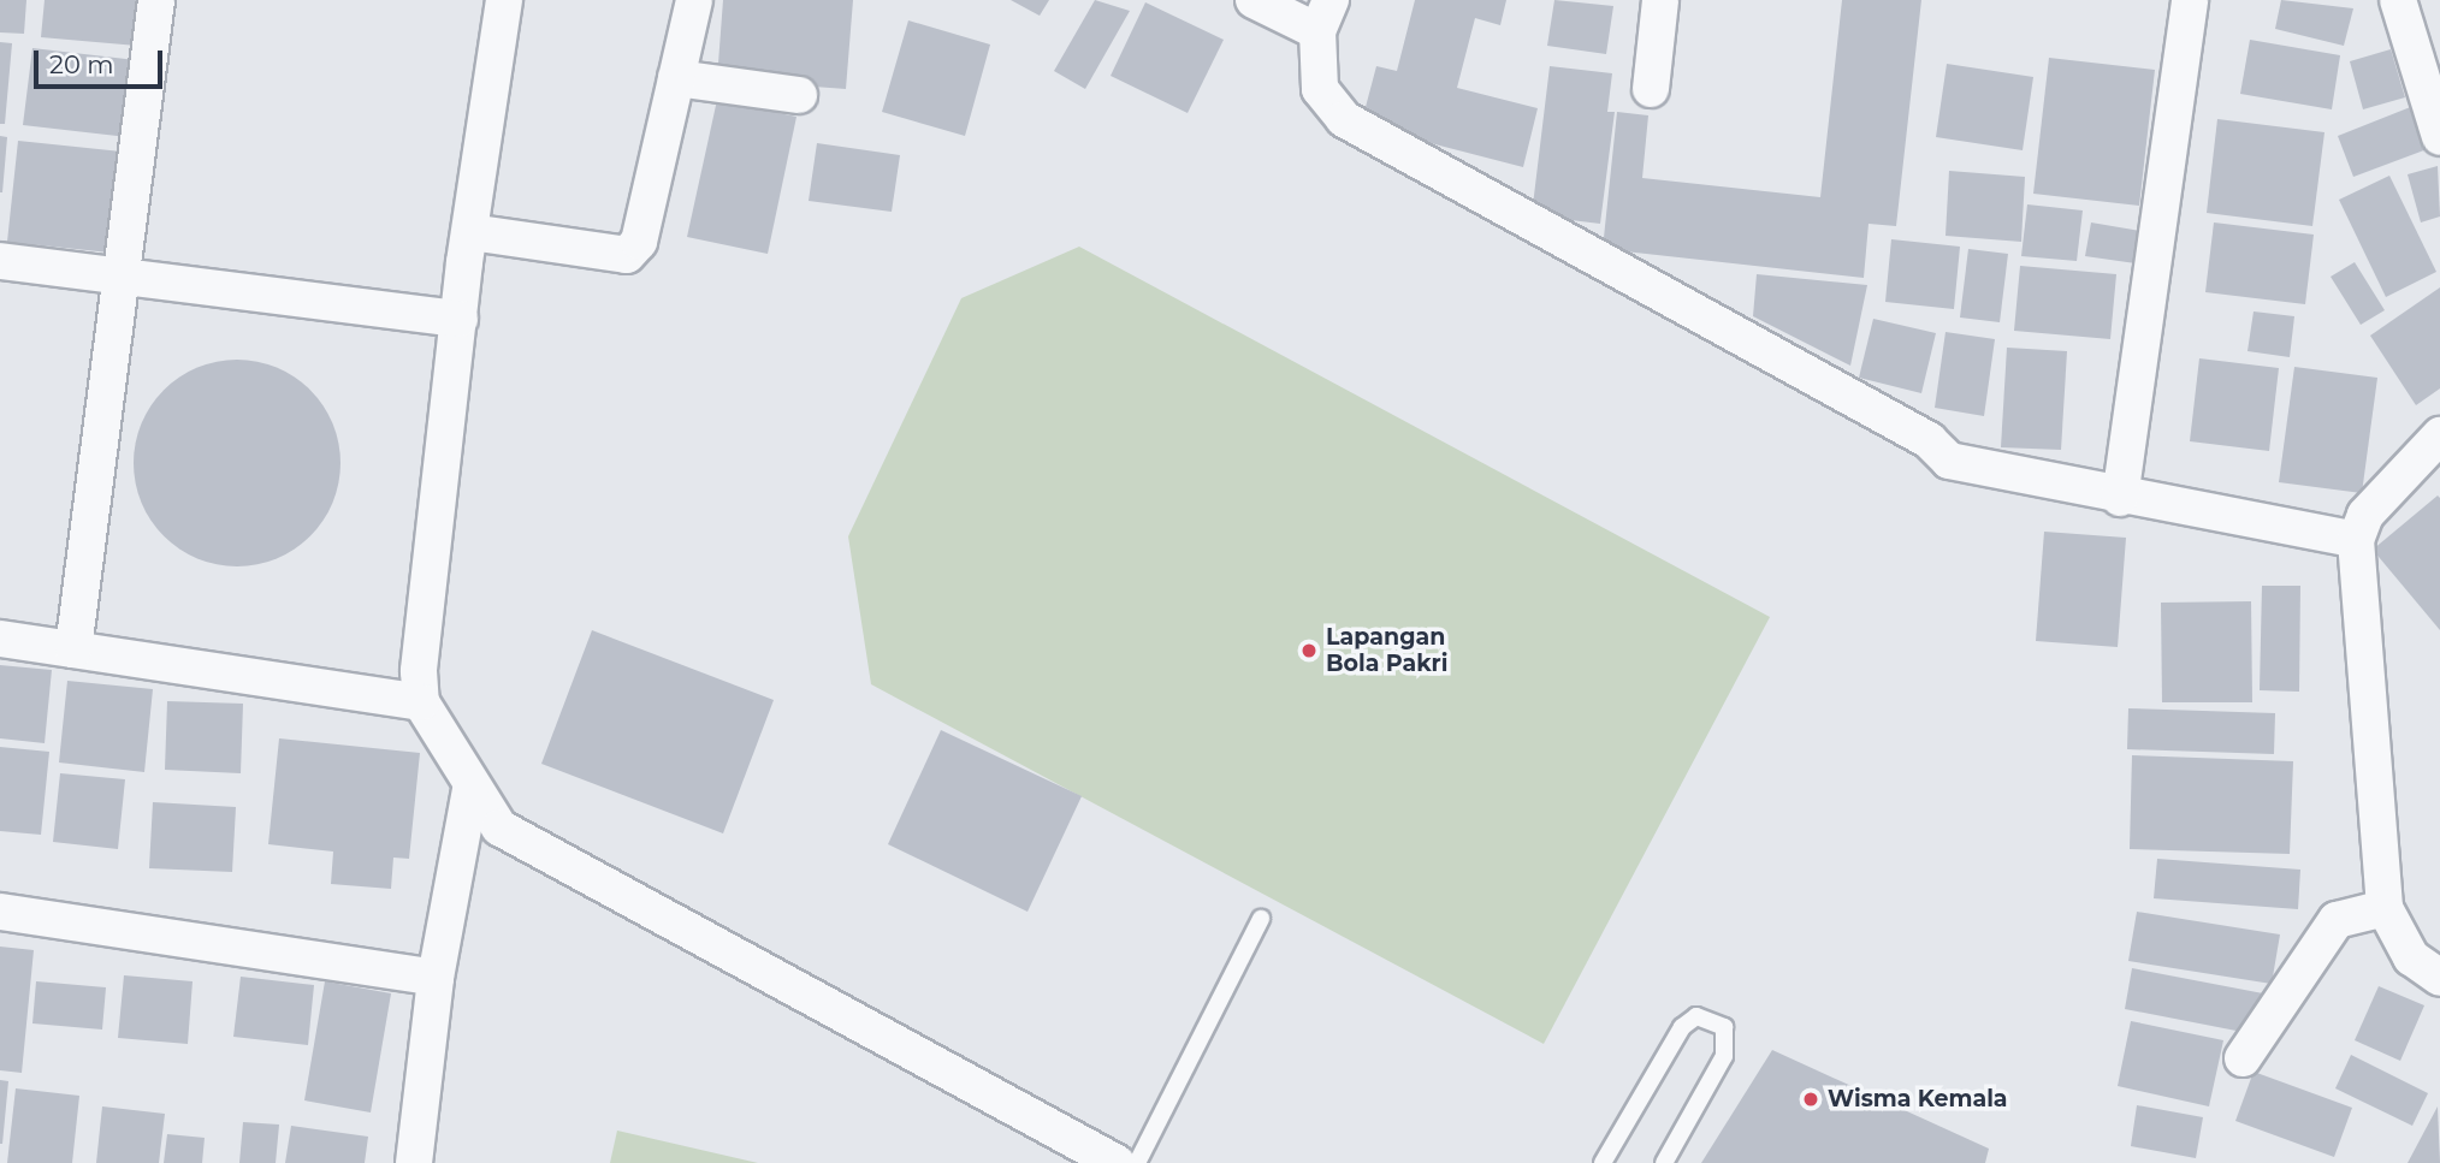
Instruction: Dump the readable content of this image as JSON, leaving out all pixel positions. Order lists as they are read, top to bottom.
{
  "places": ["Lapangan Bola Pakri", "Wisma Kemala"],
  "scale_bar": "20 m"
}
